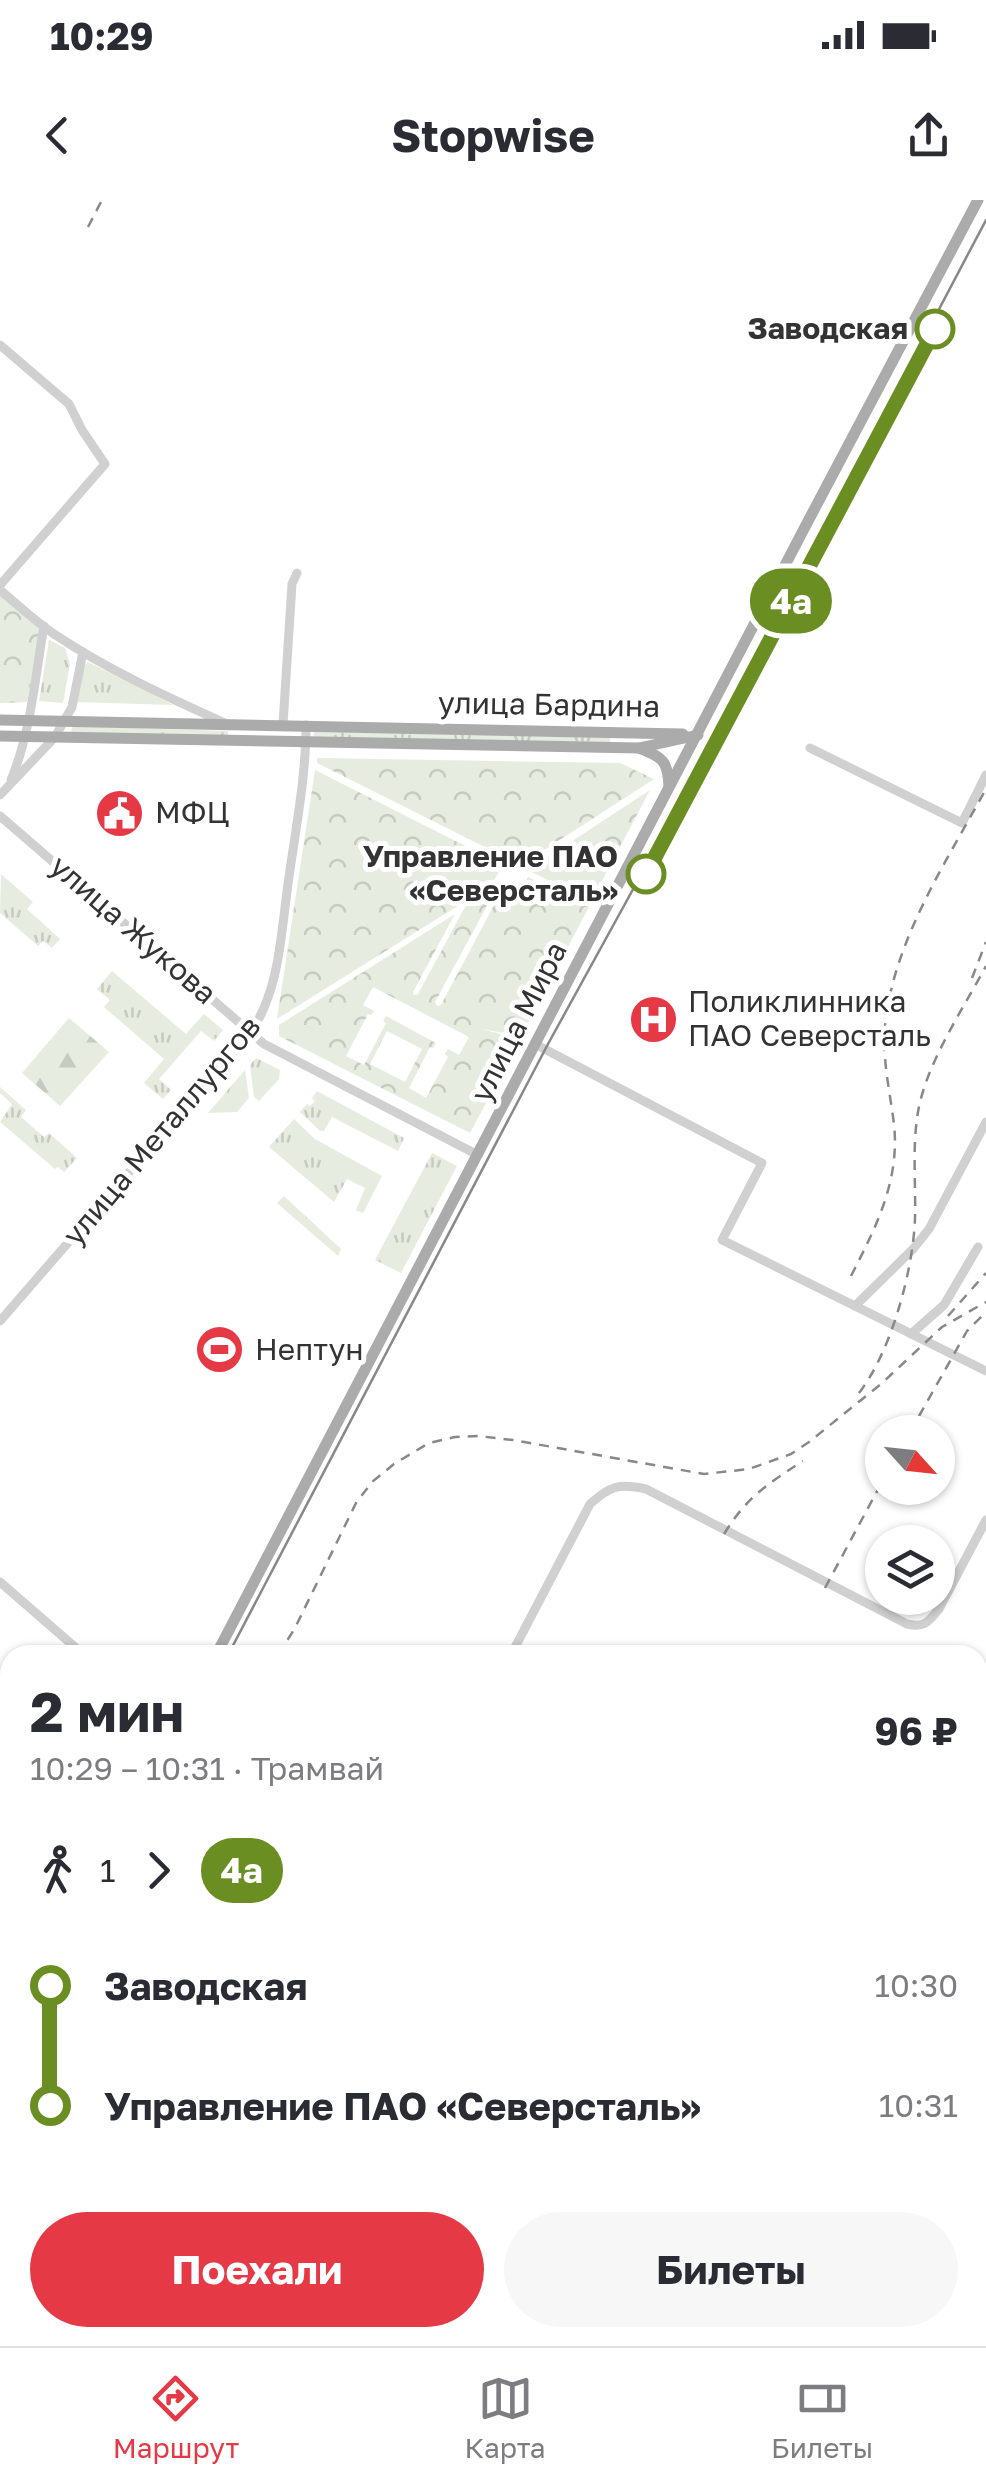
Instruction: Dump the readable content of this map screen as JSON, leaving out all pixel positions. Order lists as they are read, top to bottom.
{
  "streets": {
    "main road": ["улица Бардина", "улица Мира"],
    "street": ["улица Жукова", "улица Металлургов"]
  },
  "crossings": [
    ["улица Бардина", "улица Мира"],
    ["улица Бардина", "улица Металлургов"],
    ["улица Жукова", "улица Мира"],
    ["улица Жукова", "улица Металлургов"]
  ],
  "places": {
    "other": ["Заводская", "Управление ПАО «Северсталь»"],
    "public building": ["МФЦ"],
    "hospital": ["Поликлинника ПАО Северсталь"],
    "sports": ["Нептун"]
  },
  "lines": ["tram line 4а"],
  "north": "bottom right",
  "page": {
    "status": "10:29",
    "header": "Stopwise",
    "on_map": "4а",
    "heading": ["2 мин", "10:29 – 10:31 · Трамвай", "96 ₽"],
    "legs": ["1", "4а"],
    "list": [
      {
        "name": "Заводская",
        "value": "10:30"
      },
      {
        "name": "Управление ПАО «Северсталь»",
        "value": "10:31"
      }
    ],
    "buttons": ["Поехали", "Билеты"],
    "tabs": ["Маршрут", "Карта", "Билеты"]
  }
}
